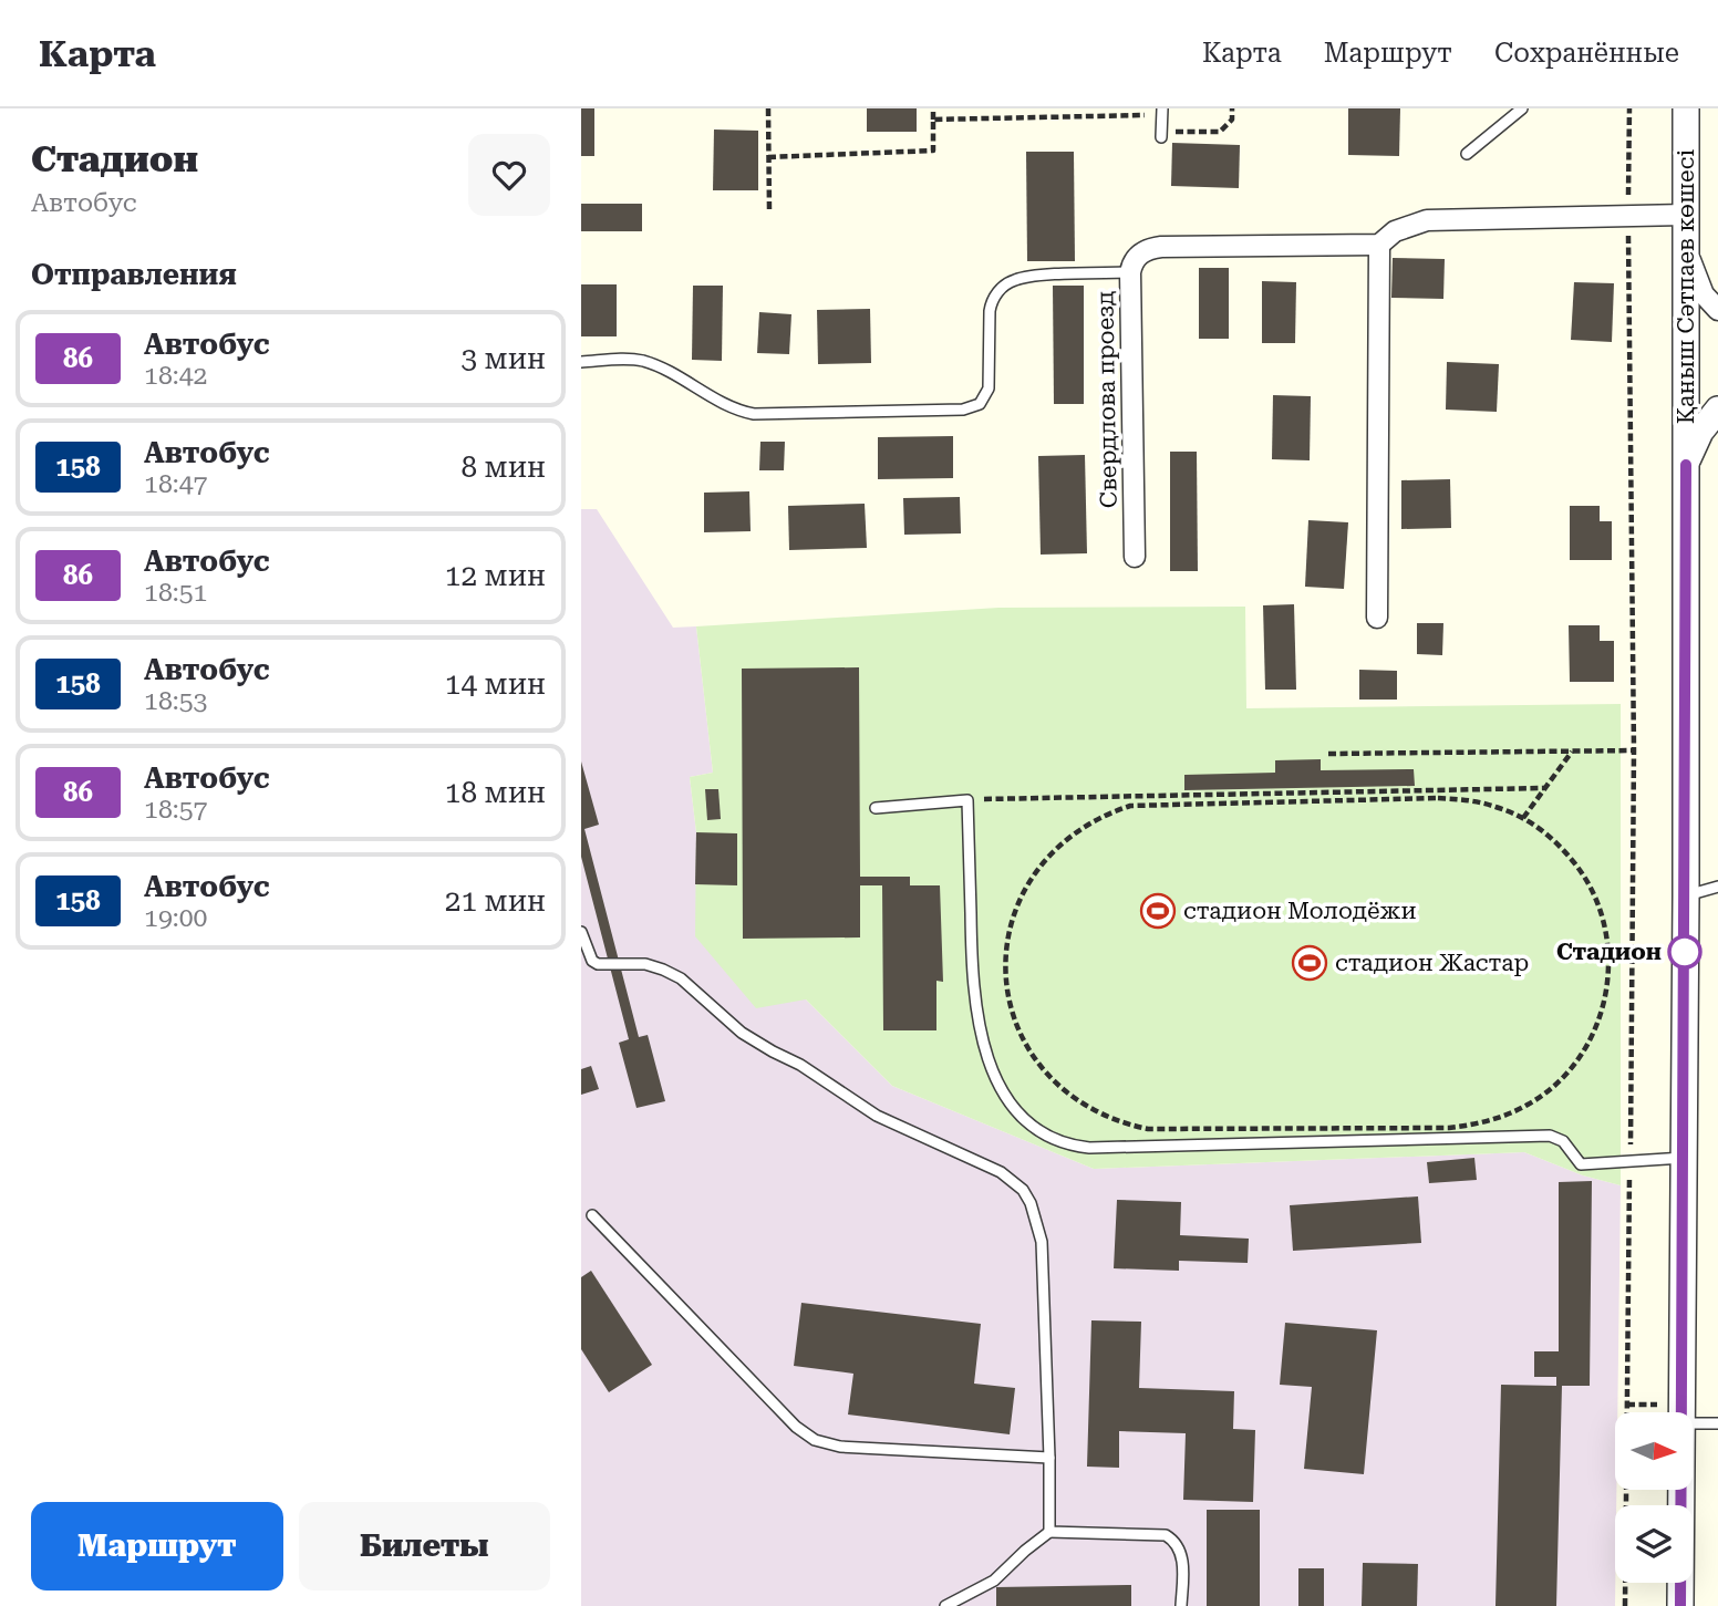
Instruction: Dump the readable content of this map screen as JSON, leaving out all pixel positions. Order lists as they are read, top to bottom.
{
  "streets": {
    "street": ["Қаныш Сәтпаев көшесі", "Свердлова проезд"]
  },
  "places": {
    "sports": ["стадион Молодёжи", "стадион Жастар"],
    "other": ["Стадион"]
  },
  "lines": ["bus line 86"],
  "north": "right",
  "page": {
    "header": "Карта",
    "nav": ["Карта", "Маршрут", "Сохранённые"],
    "heading": [
      ["Стадион", "Автобус"],
      "Отправления"
    ],
    "list": [
      {
        "mark": "86",
        "name": "Автобус",
        "note": "18:42",
        "value": "3 мин"
      },
      {
        "mark": "158",
        "name": "Автобус",
        "note": "18:47",
        "value": "8 мин"
      },
      {
        "mark": "86",
        "name": "Автобус",
        "note": "18:51",
        "value": "12 мин"
      },
      {
        "mark": "158",
        "name": "Автобус",
        "note": "18:53",
        "value": "14 мин"
      },
      {
        "mark": "86",
        "name": "Автобус",
        "note": "18:57",
        "value": "18 мин"
      },
      {
        "mark": "158",
        "name": "Автобус",
        "note": "19:00",
        "value": "21 мин"
      }
    ],
    "buttons": ["Маршрут", "Билеты"]
  }
}
